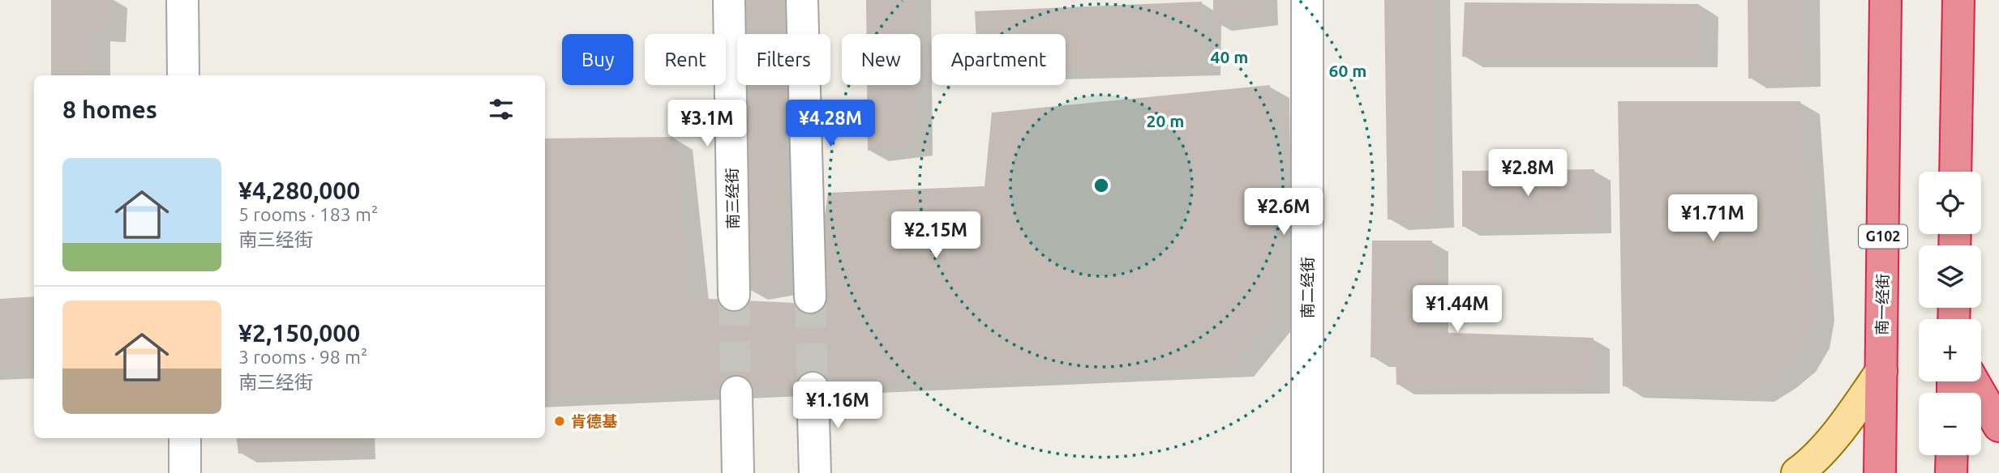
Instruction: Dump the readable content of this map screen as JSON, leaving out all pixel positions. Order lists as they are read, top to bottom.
{
  "streets": {
    "highway": ["G102", "南一经街"],
    "street": ["南三经街", "南二经街"]
  },
  "places": ["肯德基"],
  "page": {
    "chip": [
      "Buy",
      "Rent",
      "Filters",
      "New",
      "Apartment"
    ],
    "heading": "8 homes",
    "price": [
      "¥3.1M",
      "¥4.28M",
      "¥2.8M",
      "¥2.6M",
      "¥1.71M",
      "¥2.15M",
      "¥1.44M",
      "¥1.16M"
    ],
    "list": [
      {
        "name": "¥4,280,000",
        "note": "5 rooms · 183 m² · 南三经街"
      },
      {
        "name": "¥2,150,000",
        "note": "3 rooms · 98 m² · 南三经街"
      }
    ],
    "map_buttons": ["+", "−"]
  },
  "rings": ["40 m", "60 m", "20 m"]
}
